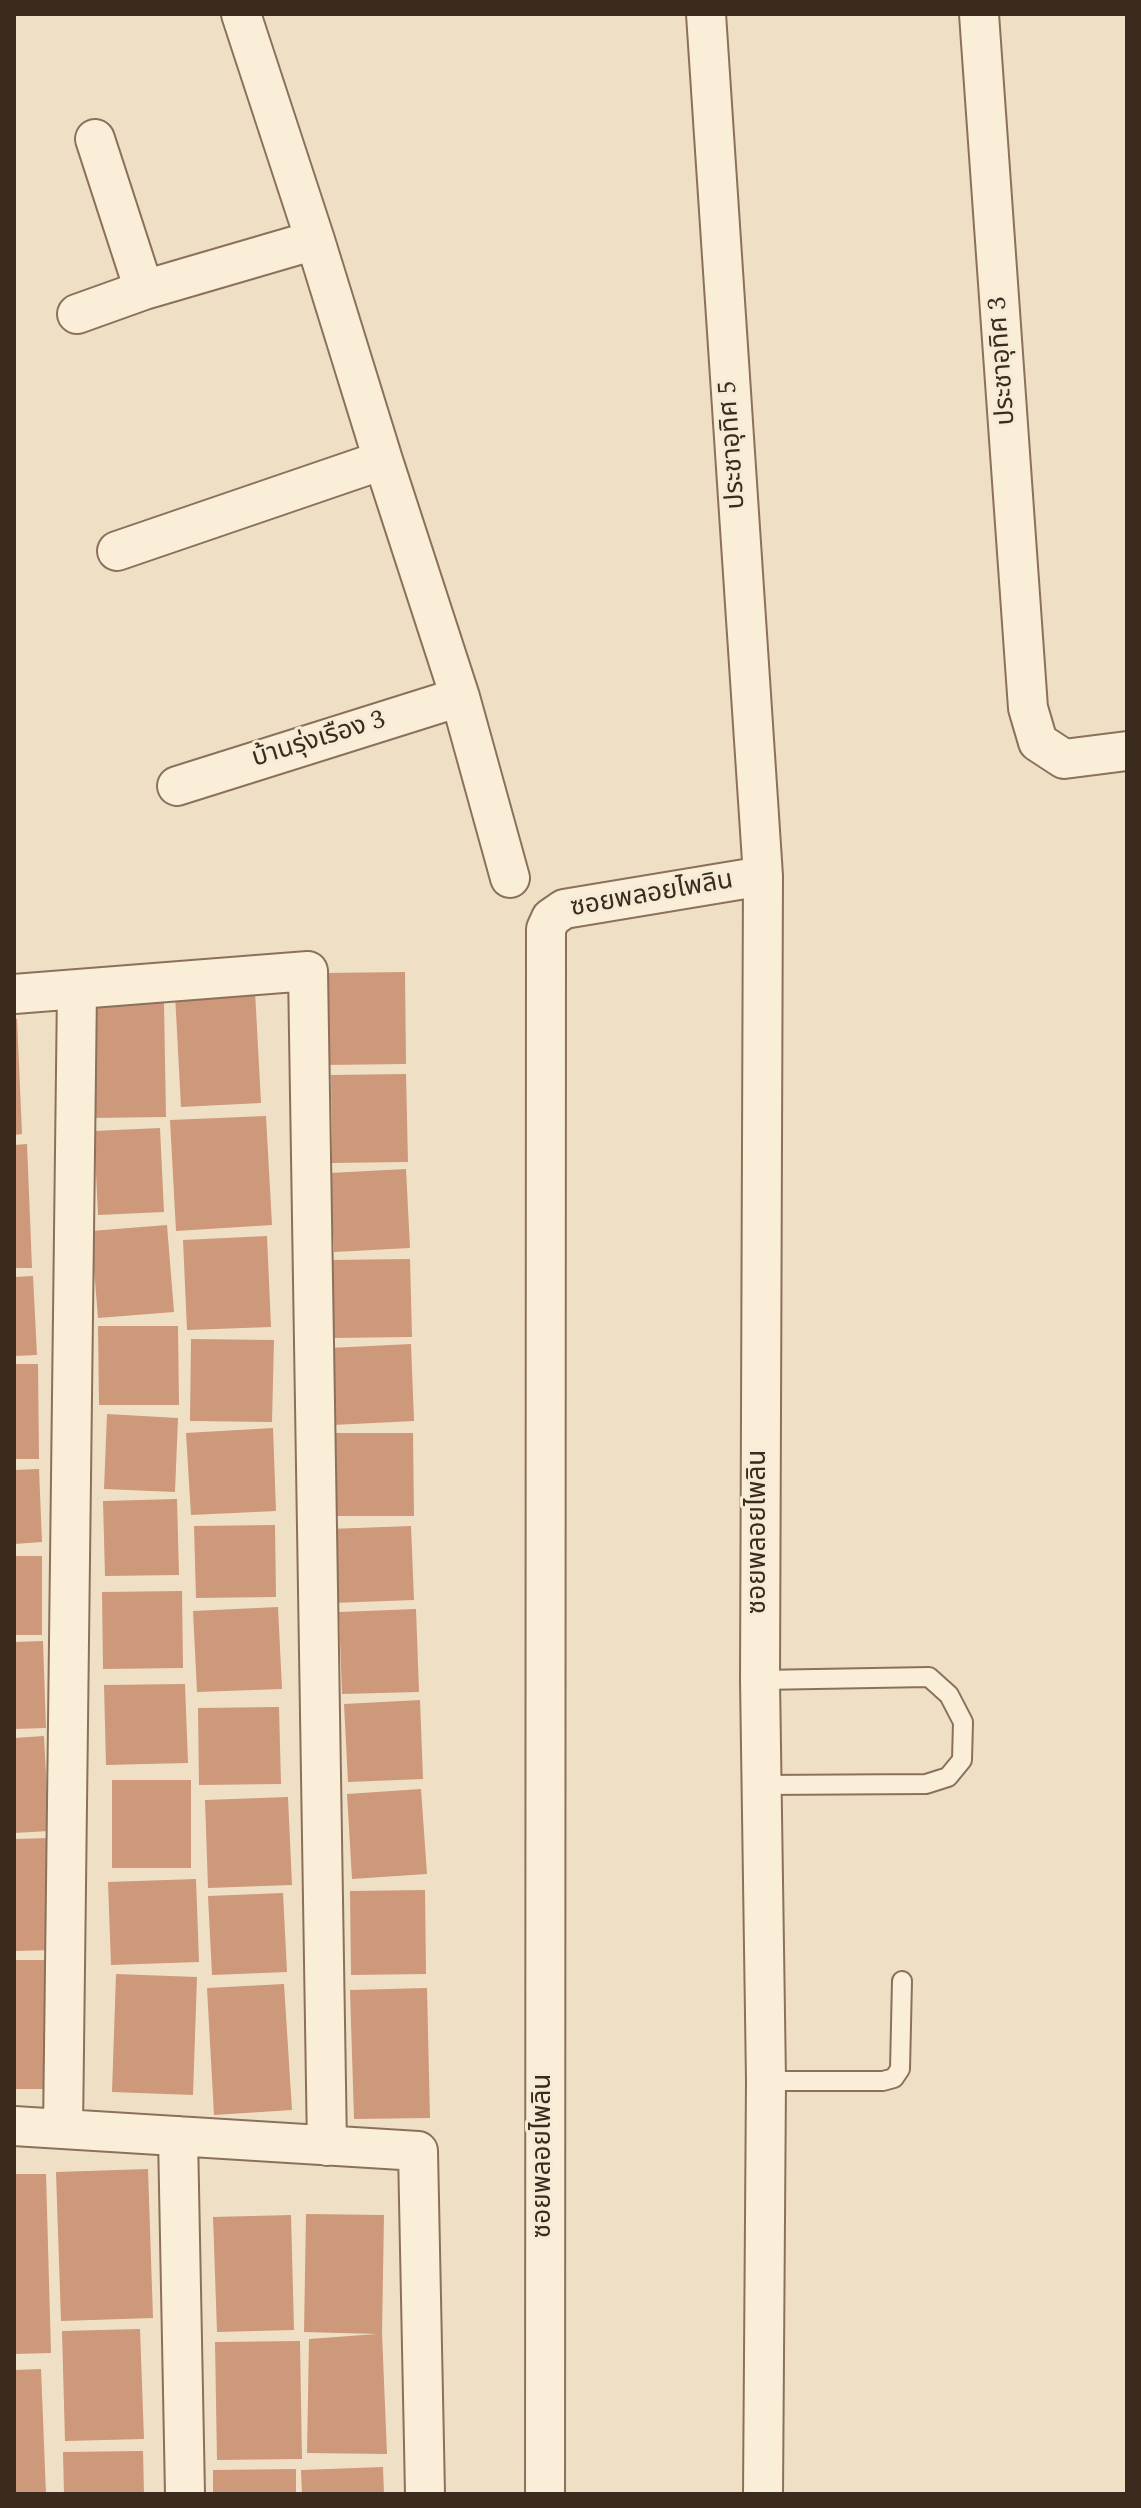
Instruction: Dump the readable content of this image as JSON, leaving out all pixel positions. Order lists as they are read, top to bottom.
{
  "streets": {
    "street": [
      "ประชาอุทิศ 3",
      "ประชาอุทิศ 5",
      "บ้านรุ่งเรือง 3",
      "ซอยพลอยไพลิน"
    ]
  },
  "crossings": [
    ["ประชาอุทิศ 5", "ซอยพลอยไพลิน"]
  ]
}
